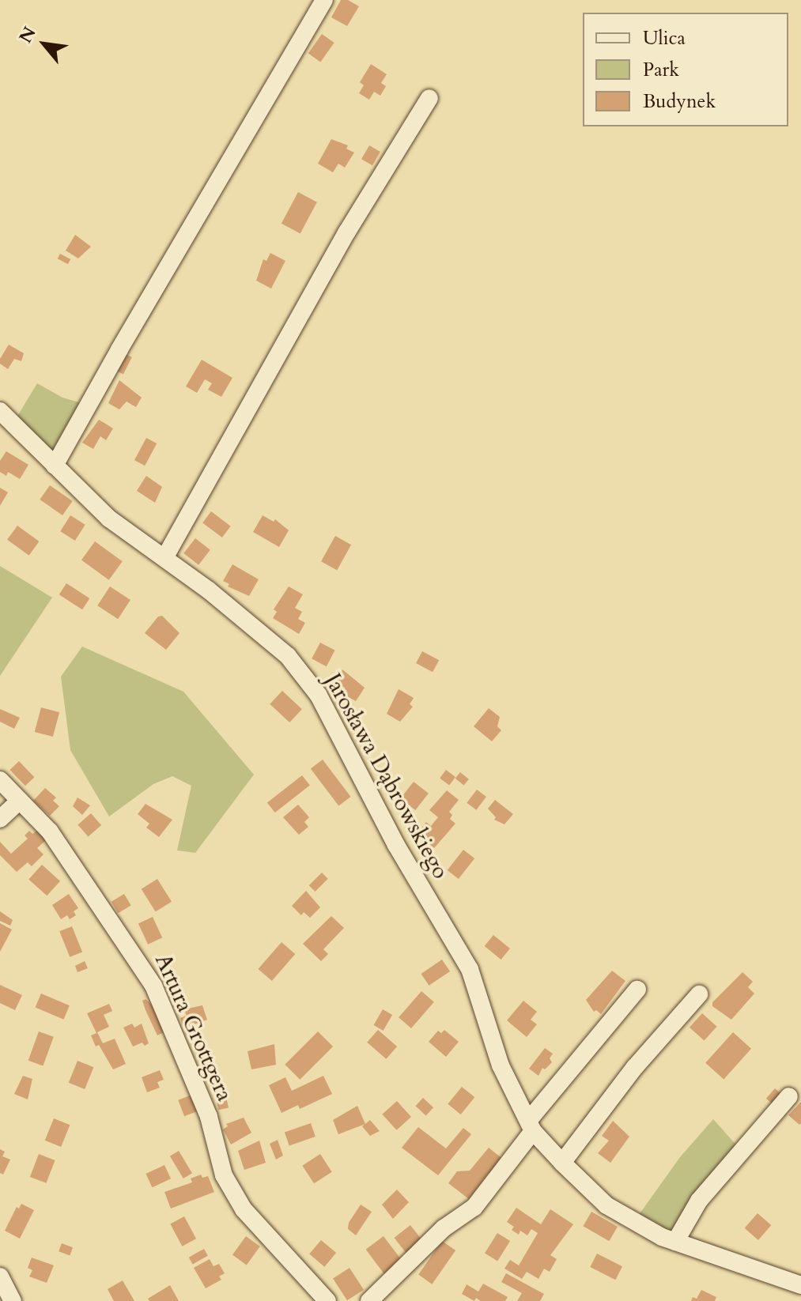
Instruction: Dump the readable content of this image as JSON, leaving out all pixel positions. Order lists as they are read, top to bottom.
{
  "streets": {
    "street": ["Jarosława Dąbrowskiego", "Artura Grottgera"]
  },
  "legend": ["Ulica", "Park", "Budynek"],
  "north": "top left"
}
